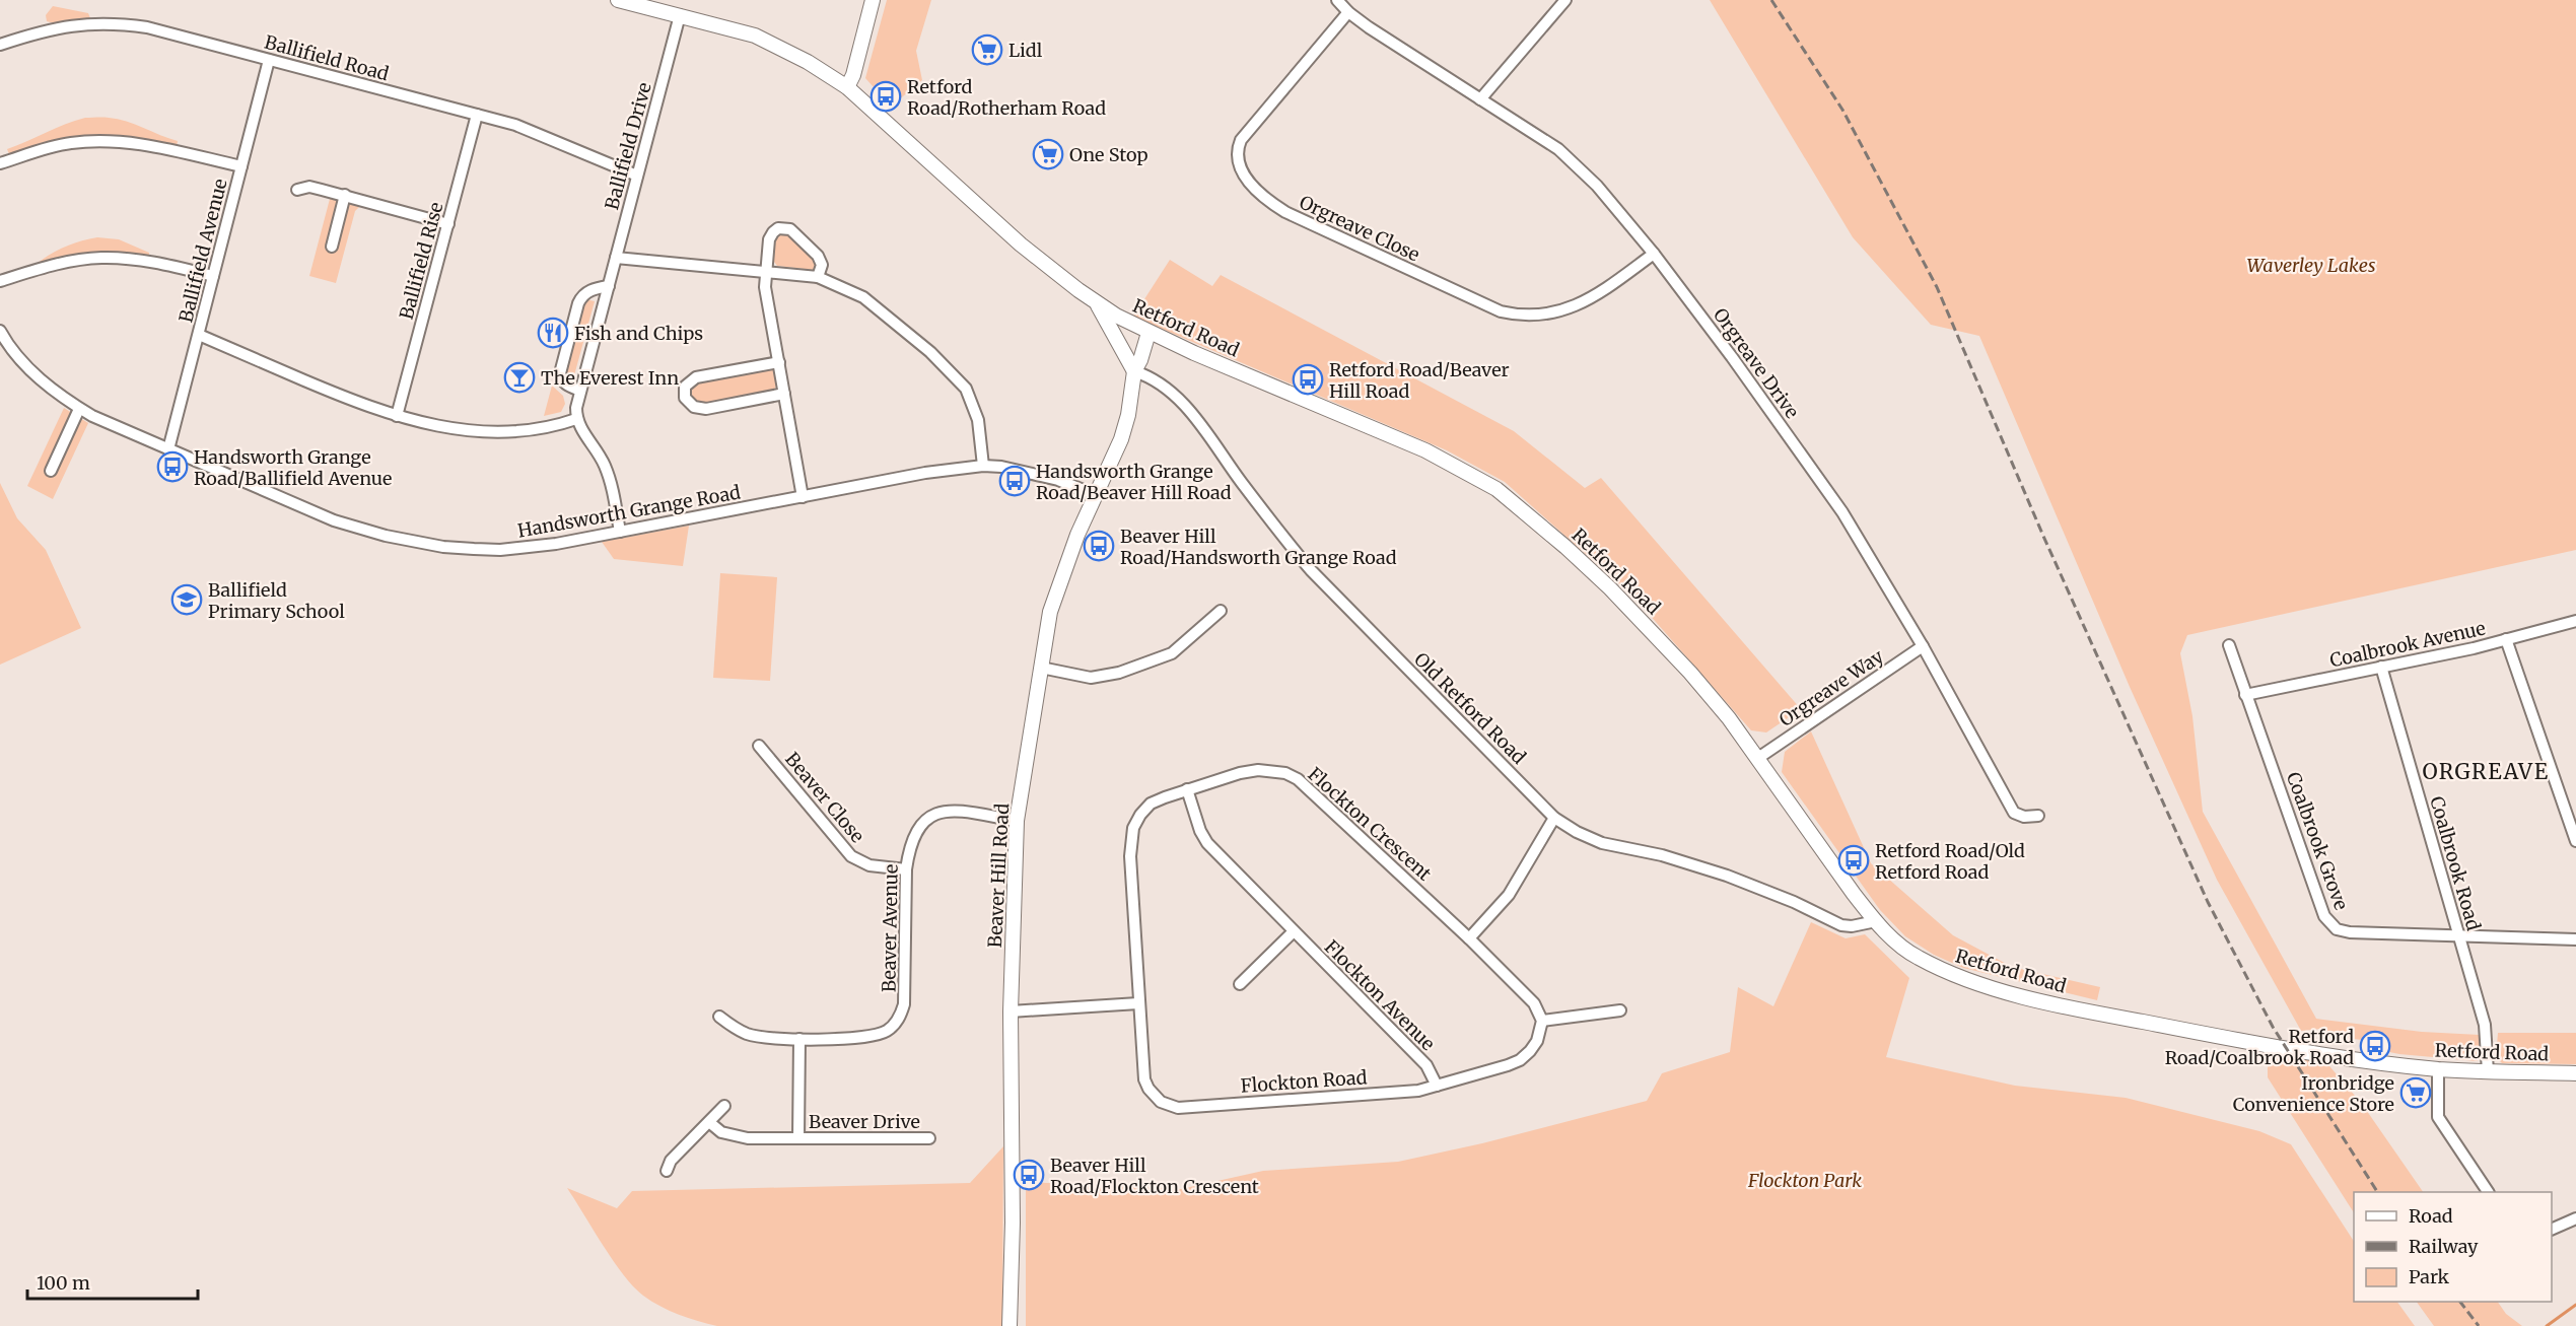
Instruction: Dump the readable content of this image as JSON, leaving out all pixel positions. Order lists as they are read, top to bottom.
{
  "streets": {
    "main road": ["Retford Road", "Beaver Hill Road"],
    "street": [
      "Ballifield Road",
      "Ballifield Drive",
      "Orgreave Close",
      "Ballifield Avenue",
      "Ballifield Rise",
      "Orgreave Drive",
      "Handsworth Grange Road",
      "Coalbrook Avenue",
      "Orgreave Way",
      "Old Retford Road",
      "Beaver Close",
      "Flockton Crescent",
      "Coalbrook Grove",
      "Coalbrook Road",
      "Beaver Avenue",
      "Flockton Avenue",
      "Flockton Road",
      "Beaver Drive"
    ]
  },
  "crossings": [
    ["Ballifield Road", "Ballifield Drive"],
    ["Ballifield Road", "Ballifield Avenue"],
    ["Ballifield Road", "Ballifield Rise"],
    ["Ballifield Drive", "Retford Road"],
    ["Orgreave Close", "Orgreave Drive"],
    ["Ballifield Avenue", "Handsworth Grange Road"],
    ["Retford Road", "Orgreave Way"],
    ["Retford Road", "Old Retford Road"],
    ["Retford Road", "Coalbrook Road"],
    ["Retford Road", "Beaver Hill Road"],
    ["Orgreave Drive", "Orgreave Way"],
    ["Handsworth Grange Road", "Beaver Hill Road"],
    ["Coalbrook Avenue", "Coalbrook Grove"],
    ["Coalbrook Avenue", "Coalbrook Road"],
    ["Old Retford Road", "Beaver Hill Road"],
    ["Beaver Close", "Beaver Avenue"],
    ["Flockton Crescent", "Flockton Avenue"],
    ["Flockton Crescent", "Flockton Road"],
    ["Coalbrook Grove", "Coalbrook Road"],
    ["Beaver Hill Road", "Beaver Avenue"],
    ["Beaver Avenue", "Beaver Drive"],
    ["Flockton Avenue", "Flockton Road"]
  ],
  "districts": ["ORGREAVE"],
  "parks": ["Waverley Lakes", "Flockton Park"],
  "places": {
    "supermarket": ["Lidl", "One Stop", "Ironbridge Convenience Store"],
    "bus stop": [
      "Retford Road/Rotherham Road",
      "Retford Road/Beaver Hill Road",
      "Handsworth Grange Road/Ballifield Avenue",
      "Handsworth Grange Road/Beaver Hill Road",
      "Beaver Hill Road/Handsworth Grange Road",
      "Retford Road/Old Retford Road",
      "Retford Road/Coalbrook Road",
      "Beaver Hill Road/Flockton Crescent"
    ],
    "restaurant": ["Fish and Chips"],
    "bar": ["The Everest Inn"],
    "school or university": ["Ballifield Primary School"]
  },
  "legend": ["Road", "Railway", "Park"],
  "scale_bar": "100 m"
}
